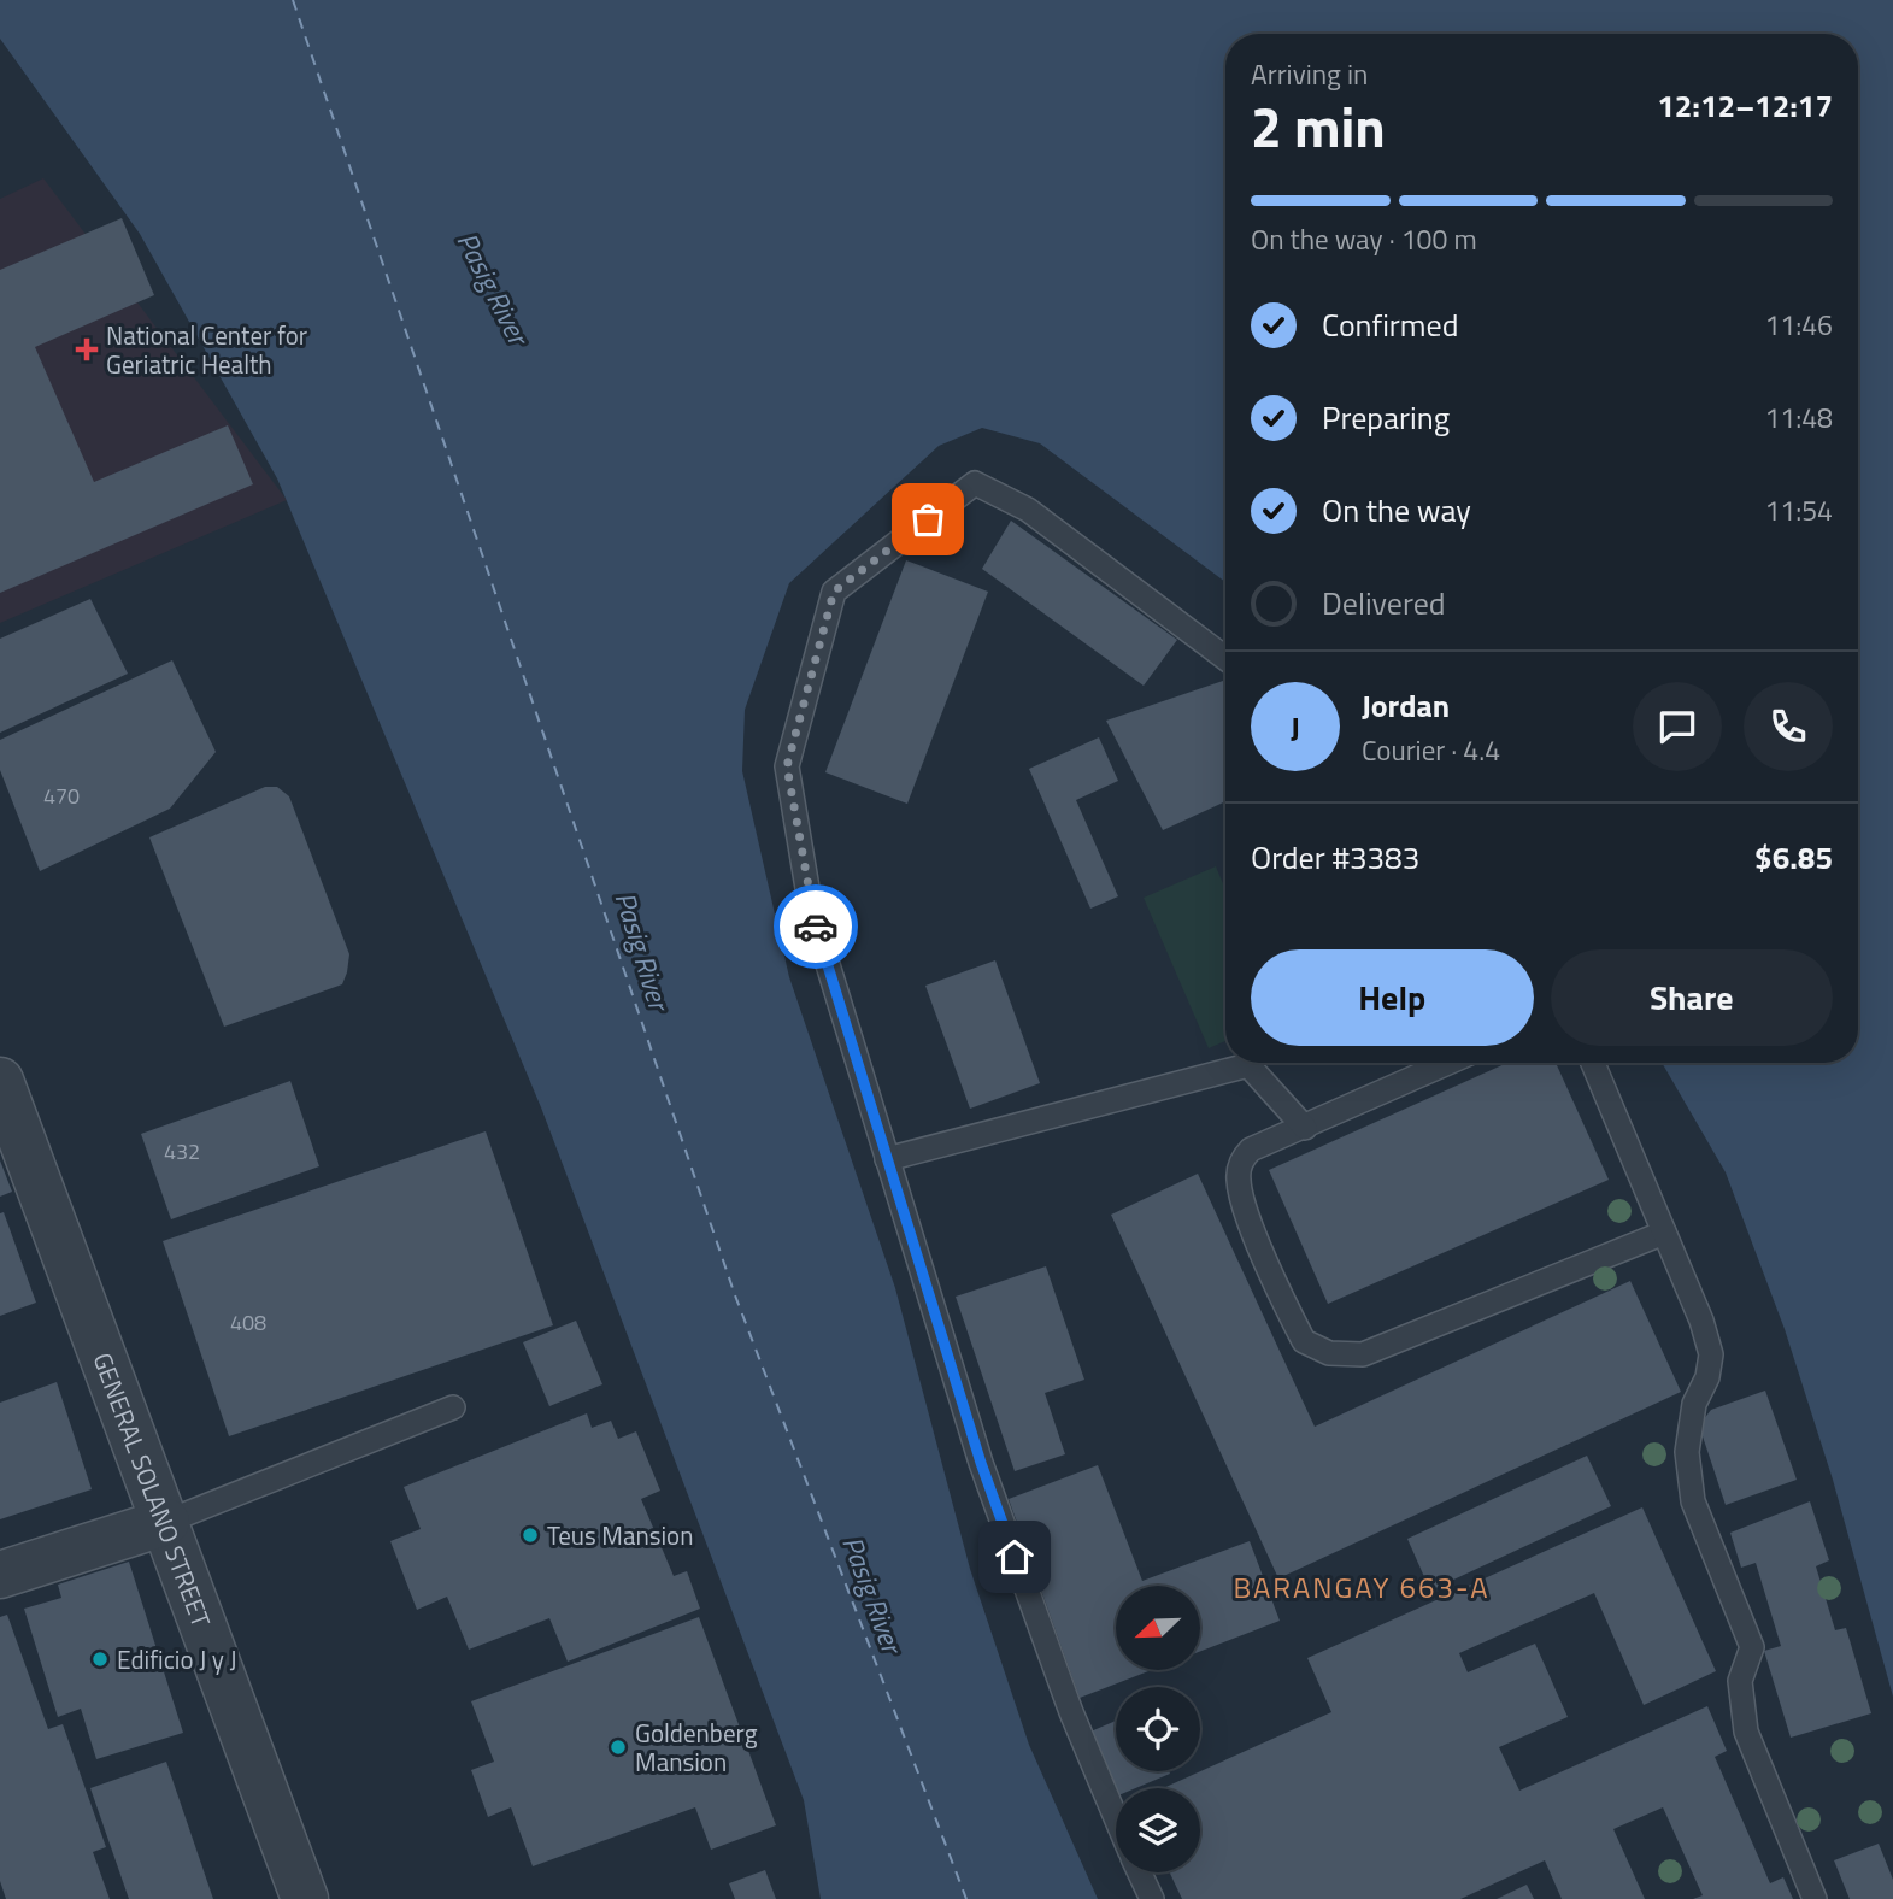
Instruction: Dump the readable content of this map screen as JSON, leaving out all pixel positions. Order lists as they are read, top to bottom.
{
  "streets": {
    "street": ["GENERAL SOLANO STREET"]
  },
  "districts": ["BARANGAY 663-A"],
  "water": ["Pasig River"],
  "places": {
    "health": ["National Center for Geriatric Health"],
    "other": ["Teus Mansion", "Edificio J y J", "Goldenberg Mansion"]
  },
  "house_numbers": ["470", "432", "408"],
  "north": "bottom left",
  "page": {
    "heading": ["2 min", "Arriving in", "12:12–12:17"],
    "panel": [
      "Jordan",
      "Courier · 4.4",
      "Order #3383",
      "$6.85"
    ],
    "bar": "On the way · 100 m",
    "list": [
      ["Confirmed", "11:46"],
      ["Preparing", "11:48"],
      ["On the way", "11:54"],
      "Delivered"
    ],
    "round": "J",
    "buttons": ["Help", "Share"]
  }
}
